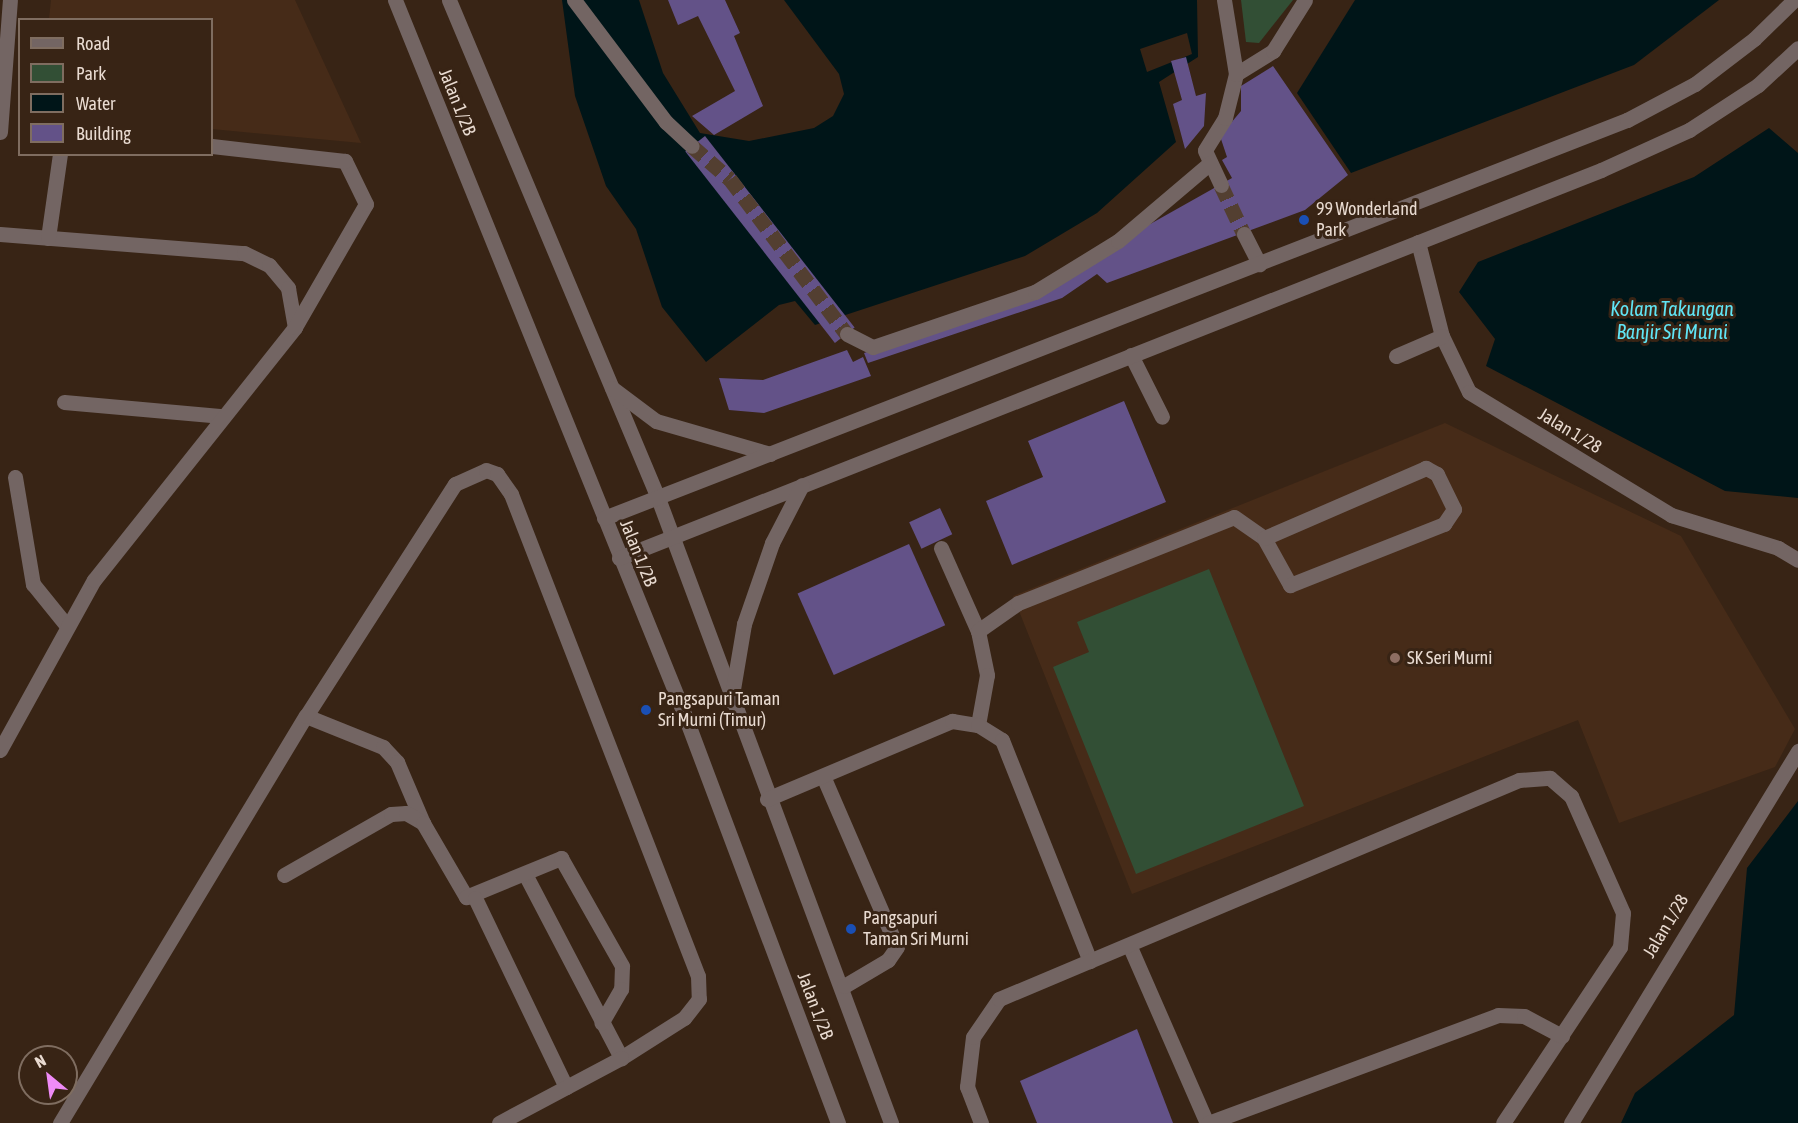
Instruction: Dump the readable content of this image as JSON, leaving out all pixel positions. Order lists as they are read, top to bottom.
{
  "streets": {
    "street": ["Jalan 1/2B", "Jalan 1/28"]
  },
  "water": ["Kolam Takungan Banjir Sri Murni"],
  "places": [
    "99 Wonderland Park",
    "SK Seri Murni",
    "Pangsapuri Taman Sri Murni (Timur)",
    "Pangsapuri Taman Sri Murni"
  ],
  "legend": [
    "Road",
    "Park",
    "Water",
    "Building"
  ],
  "north": "top left"
}
